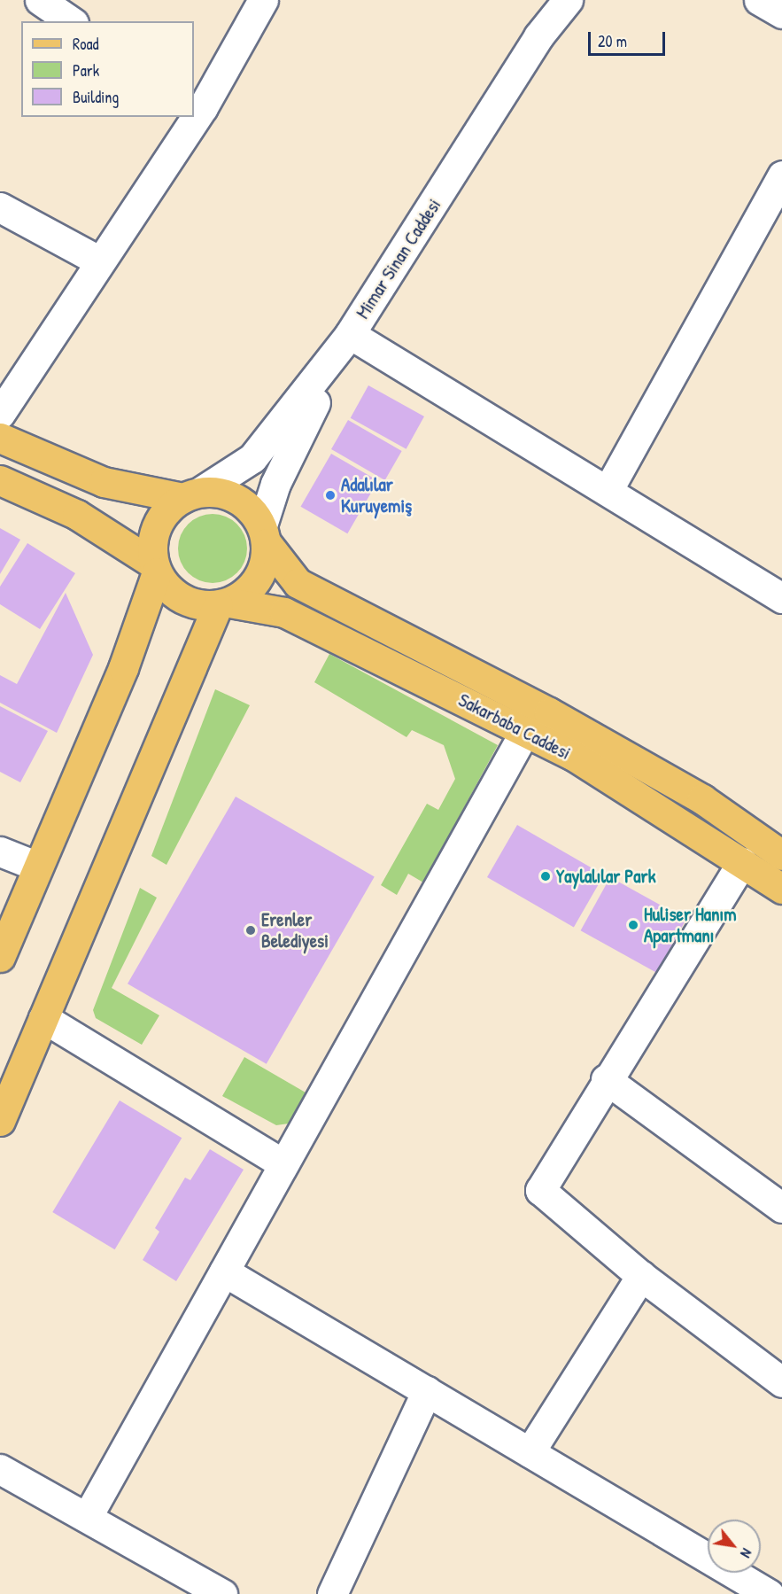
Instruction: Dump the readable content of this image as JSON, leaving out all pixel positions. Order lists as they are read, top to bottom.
{
  "streets": {
    "main road": ["Sakarbaba Caddesi"],
    "street": ["Mimar Sinan Caddesi"]
  },
  "crossings": [
    ["Mimar Sinan Caddesi", "Sakarbaba Caddesi"]
  ],
  "places": [
    "Adalılar Kuruyemiş",
    "Yaylalılar Park",
    "Huliser Hanım Apartmanı",
    "Erenler Belediyesi"
  ],
  "legend": ["Road", "Park", "Building"],
  "scale_bar": "20 m",
  "north": "bottom right"
}
